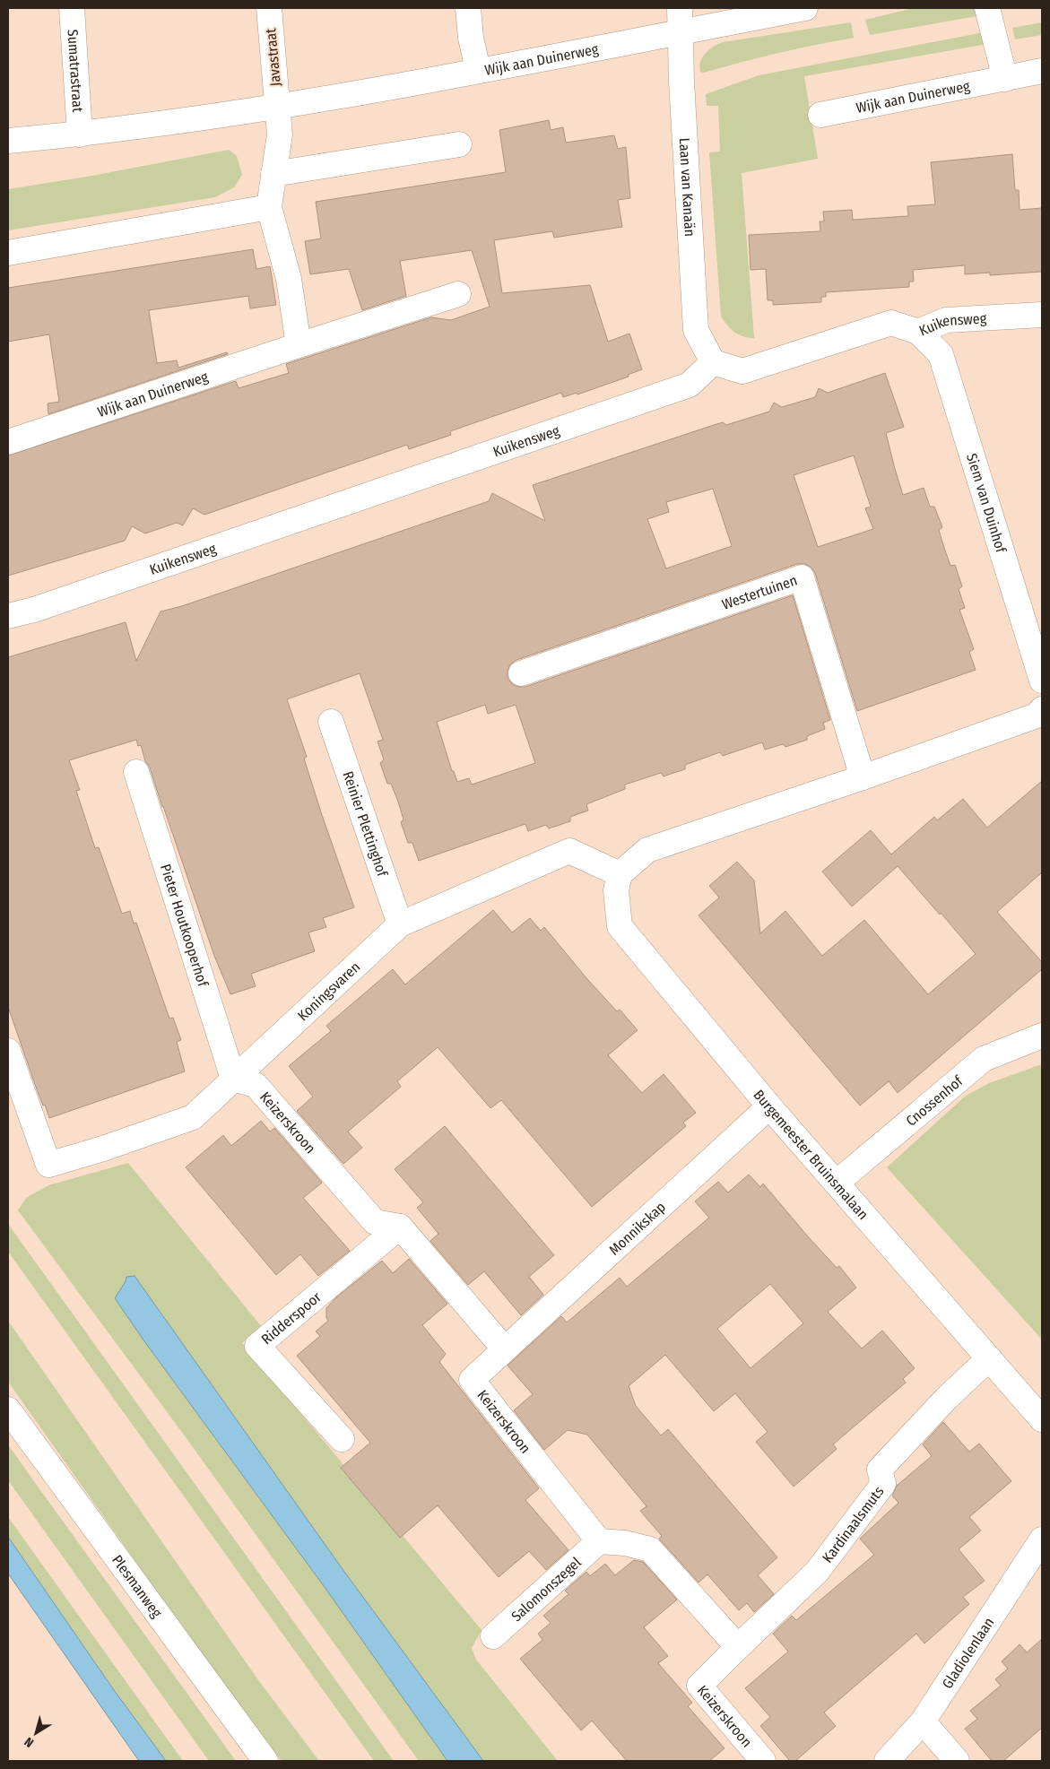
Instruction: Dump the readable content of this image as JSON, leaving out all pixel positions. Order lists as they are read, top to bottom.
{
  "streets": {
    "street": [
      "Javastraat",
      "Wijk aan Duinerweg",
      "Sumatrastraat",
      "Laan van Kanaän",
      "Kuikensweg",
      "Siem van Duinhof",
      "Westertuinen",
      "Reinier Plettinghof",
      "Pieter Houtkooperhof",
      "Koningsvaren",
      "Cnossenhof",
      "Keizerskroon",
      "Burgemeester Bruinsmalaan",
      "Monnikskap",
      "Ridderspoor",
      "Kardinaalsmuts",
      "Plesmanweg",
      "Salomonszegel",
      "Gladiolenlaan"
    ]
  },
  "crossings": [
    ["Javastraat", "Wijk aan Duinerweg"],
    ["Wijk aan Duinerweg", "Sumatrastraat"],
    ["Wijk aan Duinerweg", "Laan van Kanaän"],
    ["Laan van Kanaän", "Kuikensweg"],
    ["Kuikensweg", "Siem van Duinhof"],
    ["Reinier Plettinghof", "Koningsvaren"],
    ["Pieter Houtkooperhof", "Koningsvaren"],
    ["Pieter Houtkooperhof", "Keizerskroon"],
    ["Koningsvaren", "Keizerskroon"],
    ["Koningsvaren", "Burgemeester Bruinsmalaan"],
    ["Cnossenhof", "Burgemeester Bruinsmalaan"],
    ["Keizerskroon", "Monnikskap"],
    ["Keizerskroon", "Ridderspoor"],
    ["Keizerskroon", "Kardinaalsmuts"],
    ["Keizerskroon", "Salomonszegel"],
    ["Burgemeester Bruinsmalaan", "Monnikskap"],
    ["Burgemeester Bruinsmalaan", "Kardinaalsmuts"]
  ],
  "north": "bottom left"
}
